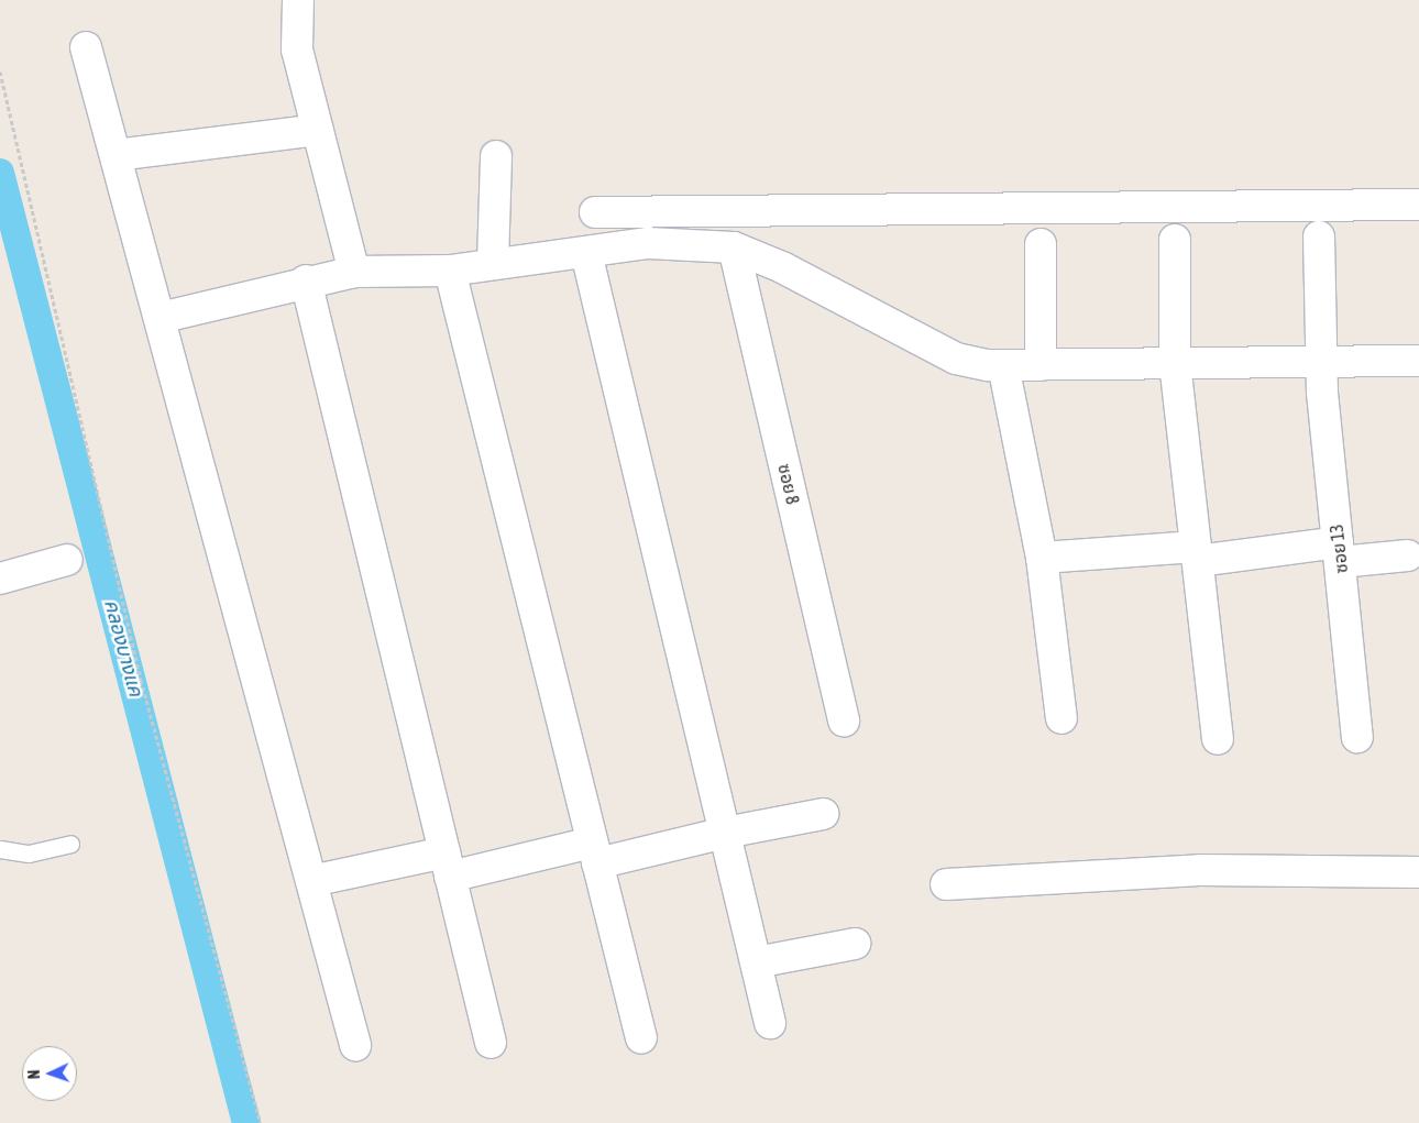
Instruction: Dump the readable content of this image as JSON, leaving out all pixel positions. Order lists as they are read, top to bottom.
{
  "streets": {
    "street": ["ซอย 8", "ซอย 13"]
  },
  "water": ["คลองบางแค"],
  "north": "left"
}
